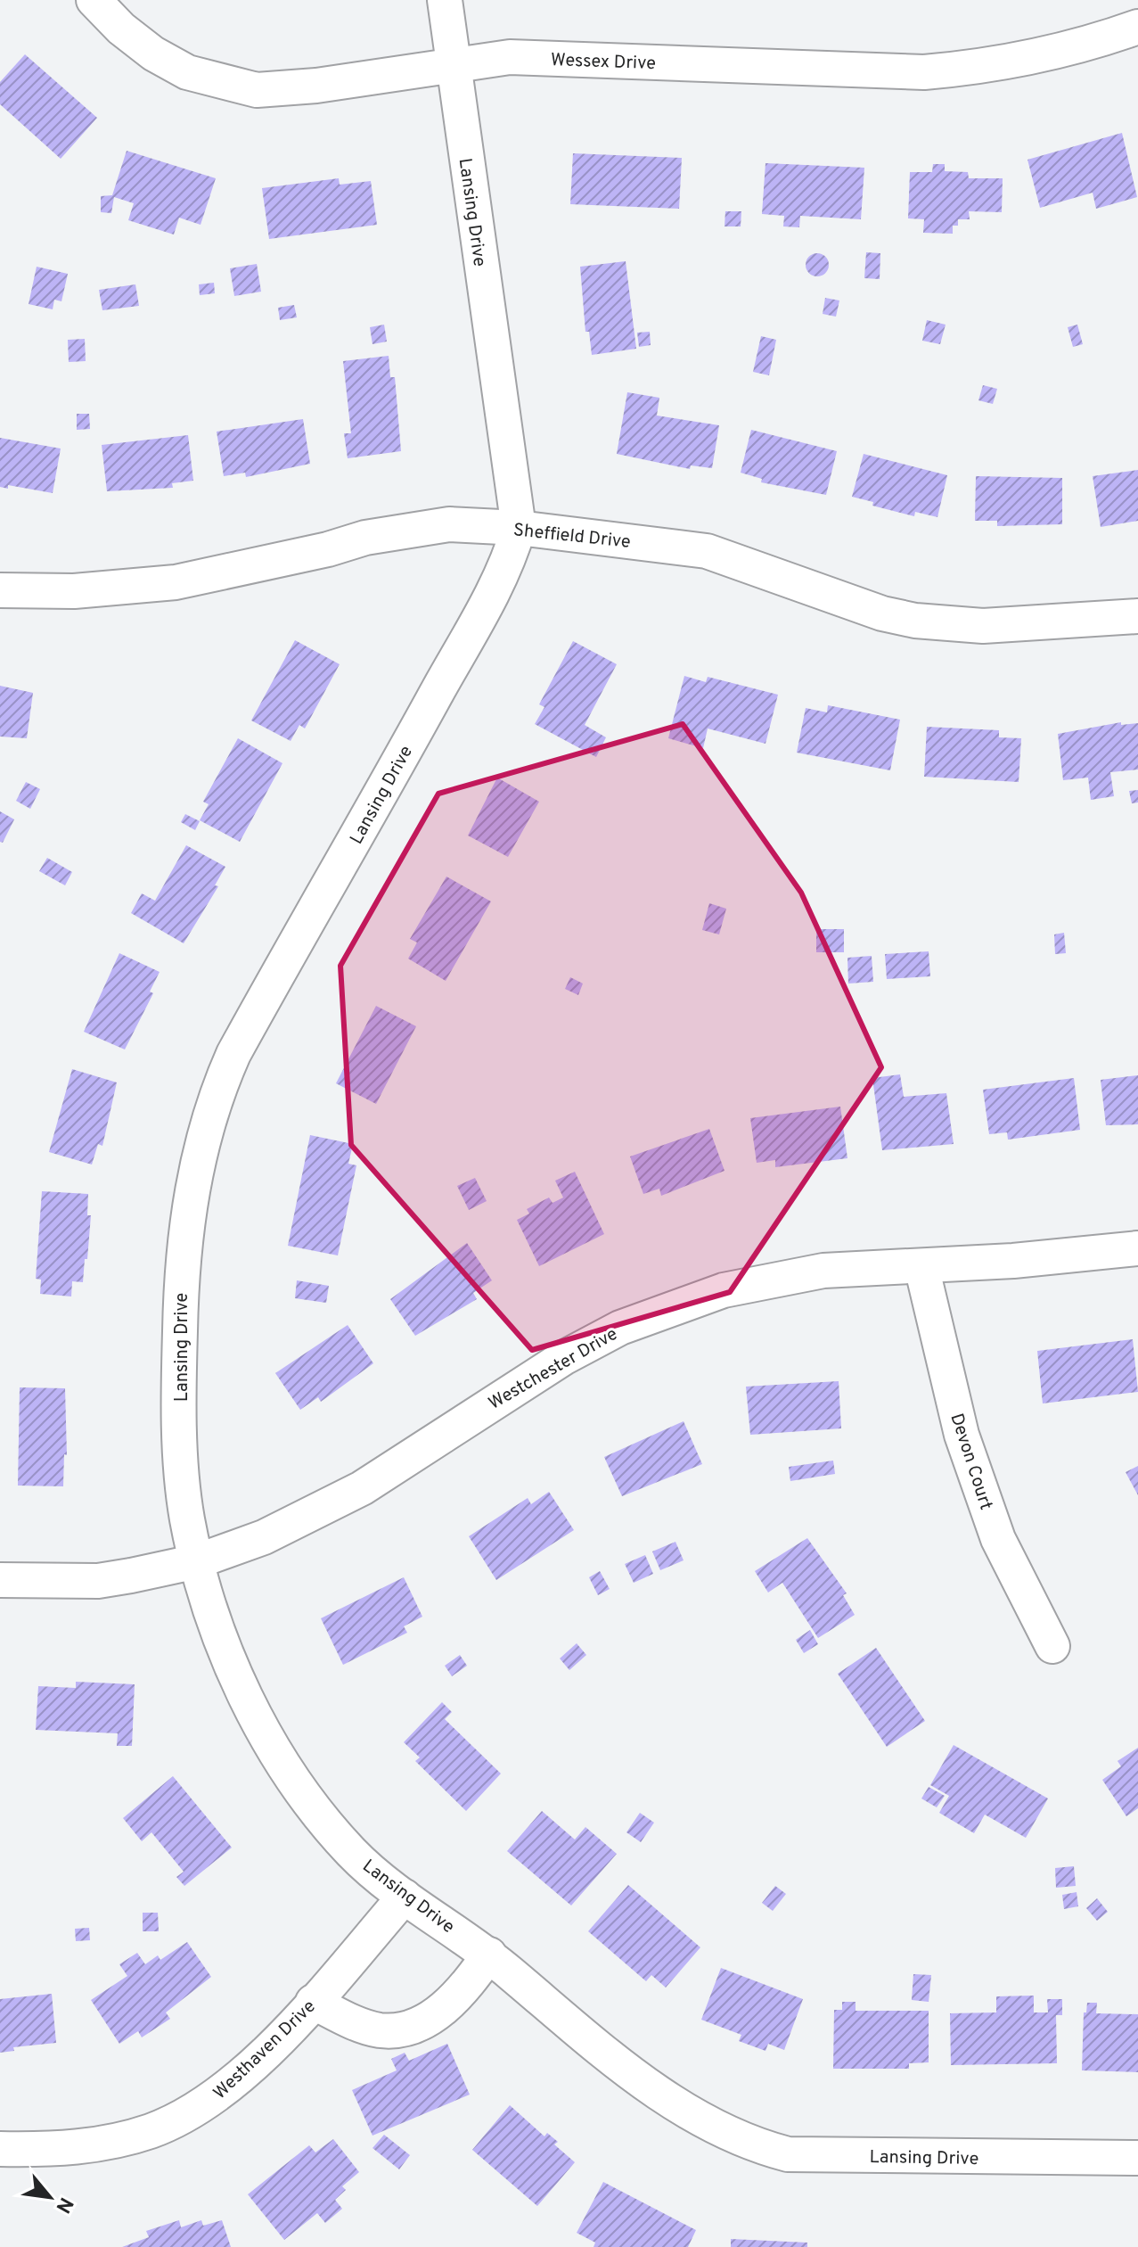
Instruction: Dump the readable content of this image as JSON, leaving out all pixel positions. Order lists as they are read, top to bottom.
{
  "streets": {
    "street": [
      "Wessex Drive",
      "Lansing Drive",
      "Sheffield Drive",
      "Westchester Drive",
      "Devon Court",
      "Westhaven Drive"
    ]
  },
  "crossings": [
    ["Wessex Drive", "Lansing Drive"],
    ["Lansing Drive", "Sheffield Drive"],
    ["Lansing Drive", "Westchester Drive"],
    ["Lansing Drive", "Westhaven Drive"],
    ["Westchester Drive", "Devon Court"]
  ],
  "north": "bottom right"
}
